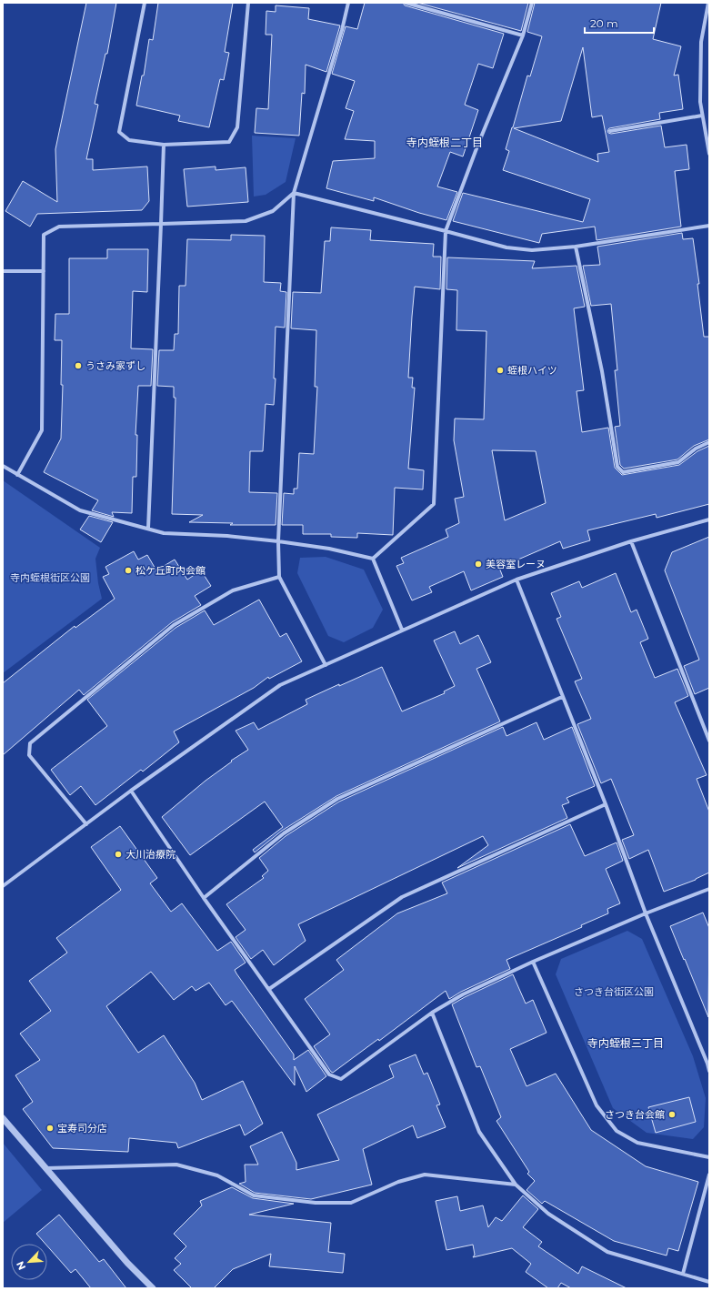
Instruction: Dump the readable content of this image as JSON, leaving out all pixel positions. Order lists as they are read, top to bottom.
{
  "districts": ["寺内蛭根二丁目", "寺内蛭根三丁目"],
  "parks": ["寺内蛭根街区公園", "さつき台街区公園"],
  "places": [
    "うさみ家ずし",
    "蛭根ハイツ",
    "美容室レーヌ",
    "松ケ丘町内会館",
    "大川治療院",
    "さつき台会館",
    "宝寿司分店"
  ],
  "scale_bar": "20 m",
  "north": "bottom left"
}
